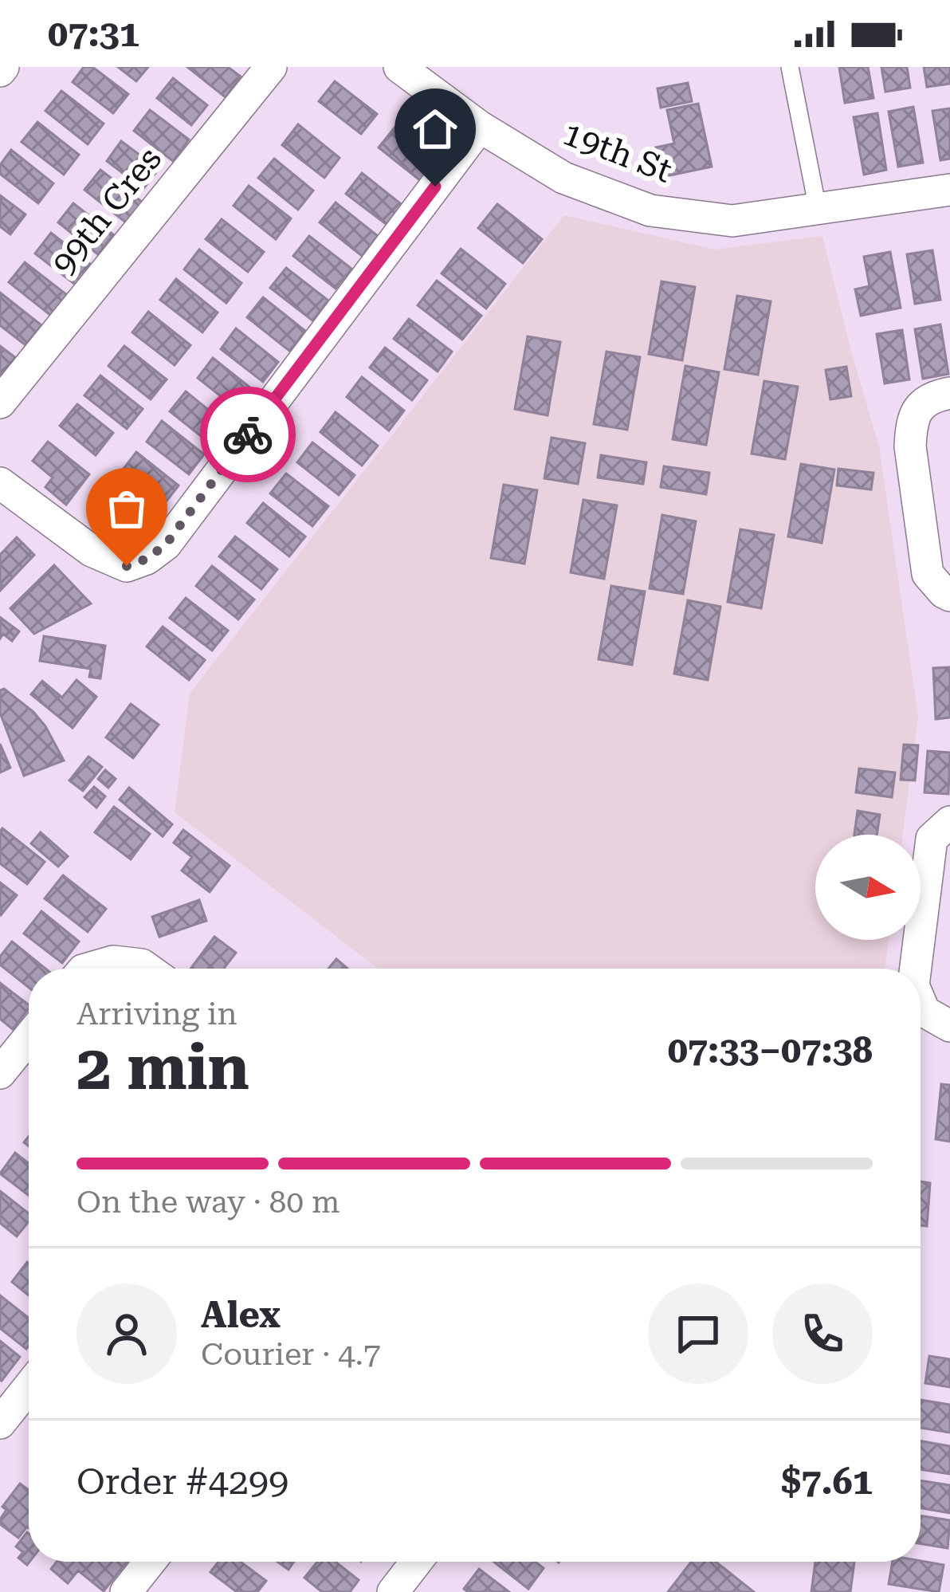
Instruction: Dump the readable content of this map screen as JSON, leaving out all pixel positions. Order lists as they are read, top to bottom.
{
  "streets": {
    "street": ["19th St", "99th Cres"]
  },
  "north": "right",
  "page": {
    "status": "07:31",
    "heading": ["2 min", "Arriving in", "07:33–07:38"],
    "panel": [
      "Alex",
      "Courier · 4.7",
      "Order #4299",
      "$7.61"
    ],
    "bar": "On the way · 80 m"
  }
}
